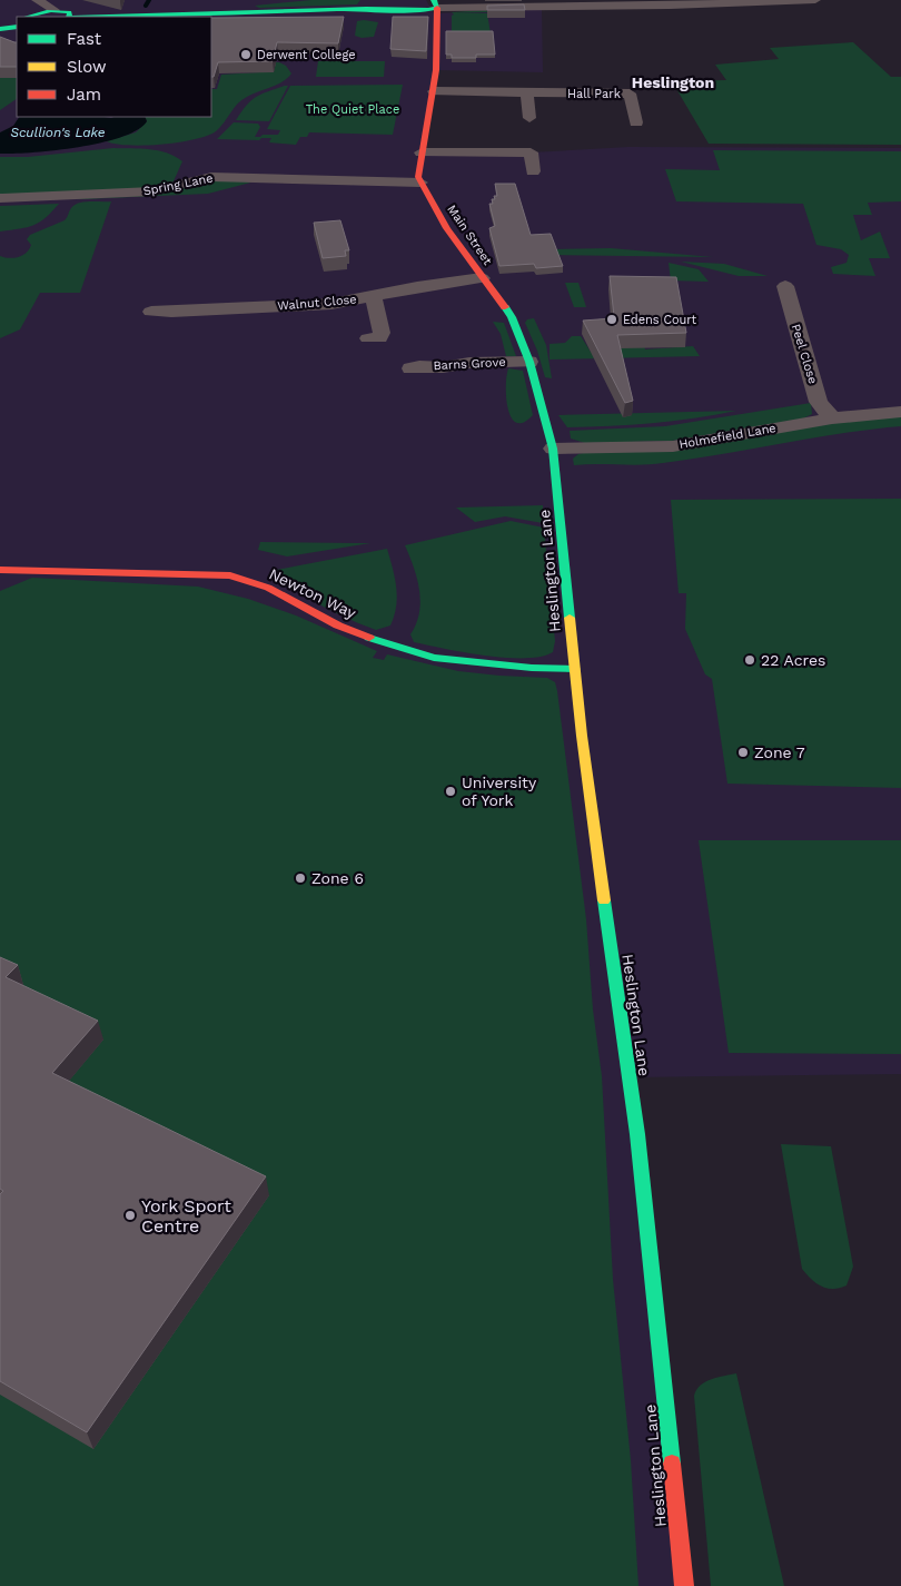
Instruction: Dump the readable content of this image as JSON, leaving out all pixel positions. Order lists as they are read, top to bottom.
{
  "streets": {
    "street": [
      "Hall Park",
      "Spring Lane",
      "Main Street",
      "Walnut Close",
      "Peel Close",
      "Barns Grove",
      "Holmefield Lane",
      "Heslington Lane",
      "Newton Way"
    ]
  },
  "crossings": [
    ["Spring Lane", "Main Street"],
    ["Main Street", "Walnut Close"],
    ["Main Street", "Barns Grove"],
    ["Main Street", "Holmefield Lane"],
    ["Main Street", "Heslington Lane"],
    ["Peel Close", "Holmefield Lane"],
    ["Holmefield Lane", "Heslington Lane"],
    ["Heslington Lane", "Newton Way"]
  ],
  "districts": ["Heslington"],
  "water": ["Scullion's Lake"],
  "parks": ["The Quiet Place"],
  "places": [
    "Derwent College",
    "Edens Court",
    "22 Acres",
    "Zone 7",
    "University of York",
    "Zone 6",
    "York Sport Centre"
  ],
  "legend": ["Fast", "Slow", "Jam"]
}
